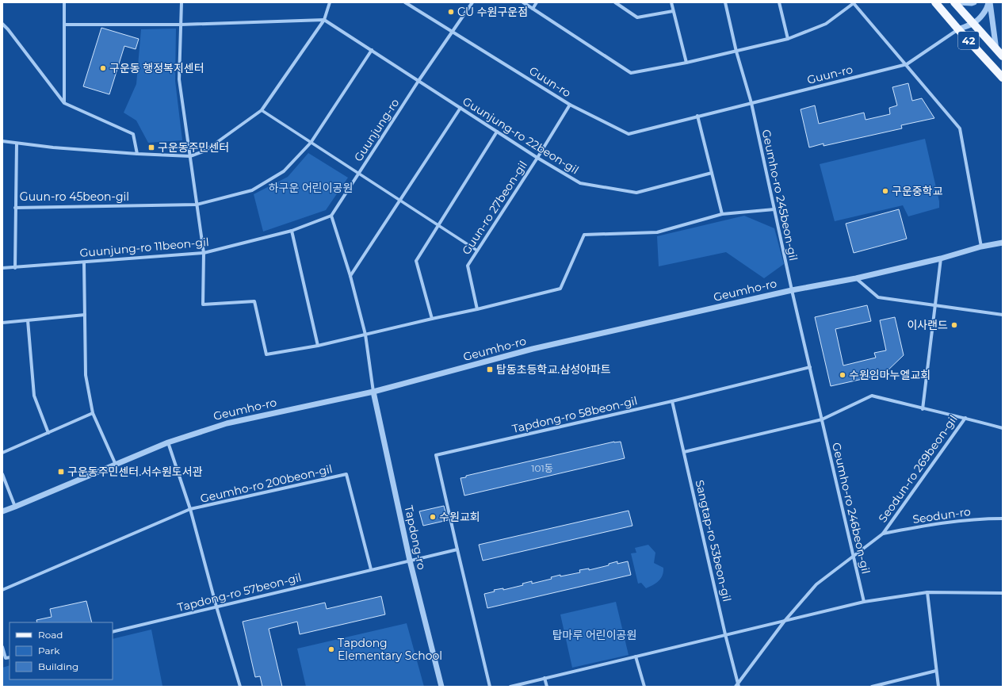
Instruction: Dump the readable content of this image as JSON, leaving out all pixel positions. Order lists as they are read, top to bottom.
{
  "streets": {
    "main road": ["42"],
    "street": [
      "Guun-ro",
      "Guunjung-ro",
      "Guunjung-ro 22beon-gil",
      "Geumho-ro 245beon-gil",
      "Guun-ro 45beon-gil",
      "Guun-ro 27beon-gil",
      "Guunjung-ro 11beon-gil",
      "Geumho-ro",
      "Tapdong-ro 58beon-gil",
      "Seodun-ro 269beon-gil",
      "Geumho-ro 200beon-gil",
      "Geumho-ro 246beon-gil",
      "Seodun-ro",
      "Tapdong-ro",
      "Sangtap-ro 53beon-gil",
      "Tapdong-ro 57beon-gil"
    ]
  },
  "crossings": [
    ["42", "Guun-ro"],
    ["Guun-ro", "Guunjung-ro"],
    ["Guun-ro", "Geumho-ro 245beon-gil"],
    ["Guun-ro", "Guun-ro 27beon-gil"],
    ["Guunjung-ro", "Guunjung-ro 22beon-gil"],
    ["Guunjung-ro", "Guunjung-ro 11beon-gil"],
    ["Guunjung-ro 22beon-gil", "Guun-ro 45beon-gil"],
    ["Guunjung-ro 22beon-gil", "Guun-ro 27beon-gil"],
    ["Geumho-ro 245beon-gil", "Geumho-ro"],
    ["Geumho-ro 245beon-gil", "Geumho-ro 246beon-gil"],
    ["Geumho-ro", "Geumho-ro 200beon-gil"],
    ["Geumho-ro", "Geumho-ro 246beon-gil"],
    ["Geumho-ro", "Tapdong-ro"],
    ["Tapdong-ro 58beon-gil", "Geumho-ro 246beon-gil"],
    ["Tapdong-ro 58beon-gil", "Sangtap-ro 53beon-gil"],
    ["Seodun-ro 269beon-gil", "Geumho-ro 246beon-gil"],
    ["Seodun-ro 269beon-gil", "Seodun-ro"],
    ["Seodun-ro 269beon-gil", "Sangtap-ro 53beon-gil"],
    ["Geumho-ro 200beon-gil", "Tapdong-ro 57beon-gil"],
    ["Tapdong-ro", "Tapdong-ro 57beon-gil"]
  ],
  "parks": ["하구운 어린이공원", "탑마루 어린이공원"],
  "places": {
    "other": [
      "CU 수원구운점",
      "구운동 행정복지센터",
      "구운중학교",
      "이사랜드",
      "수원임마누엘교회",
      "수원교회",
      "Tapdong Elementary School"
    ],
    "transit": ["구운동주민센터", "탑동초등학교.삼성아파트", "구운동주민센터.서수원도서관"]
  },
  "house_numbers": ["101동"],
  "legend": ["Road", "Park", "Building"]
}
